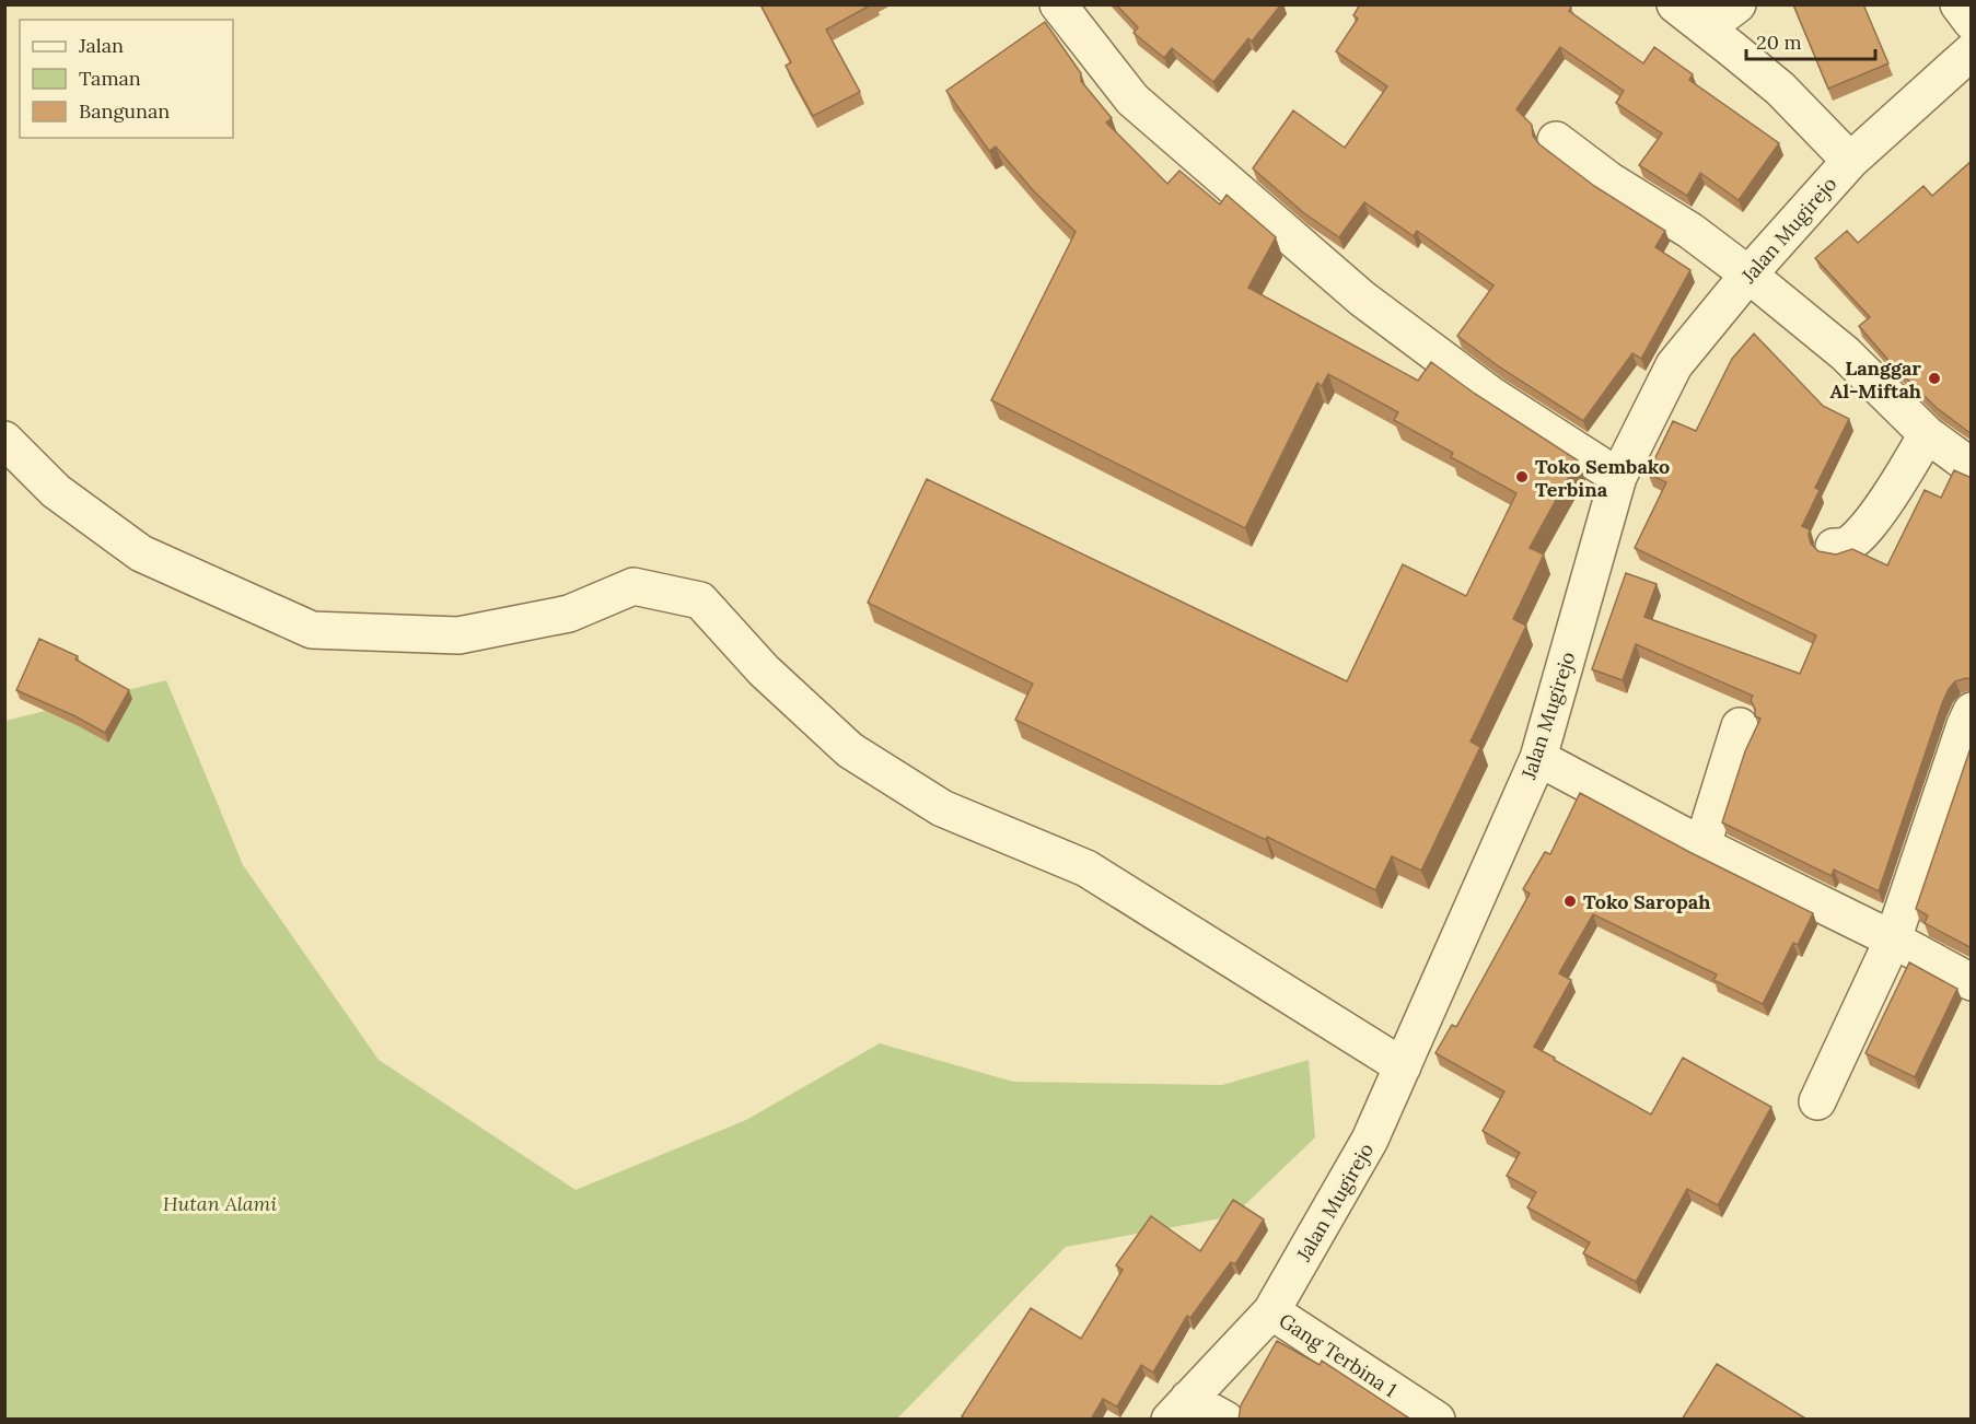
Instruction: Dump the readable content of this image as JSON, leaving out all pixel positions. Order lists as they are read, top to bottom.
{
  "streets": {
    "street": ["Jalan Mugirejo", "Gang Terbina 1"]
  },
  "crossings": [
    ["Jalan Mugirejo", "Gang Terbina 1"]
  ],
  "parks": ["Hutan Alami"],
  "places": ["Langgar Al-Miftah", "Toko Sembako Terbina", "Toko Saropah"],
  "legend": ["Jalan", "Taman", "Bangunan"],
  "scale_bar": "20 m"
}
